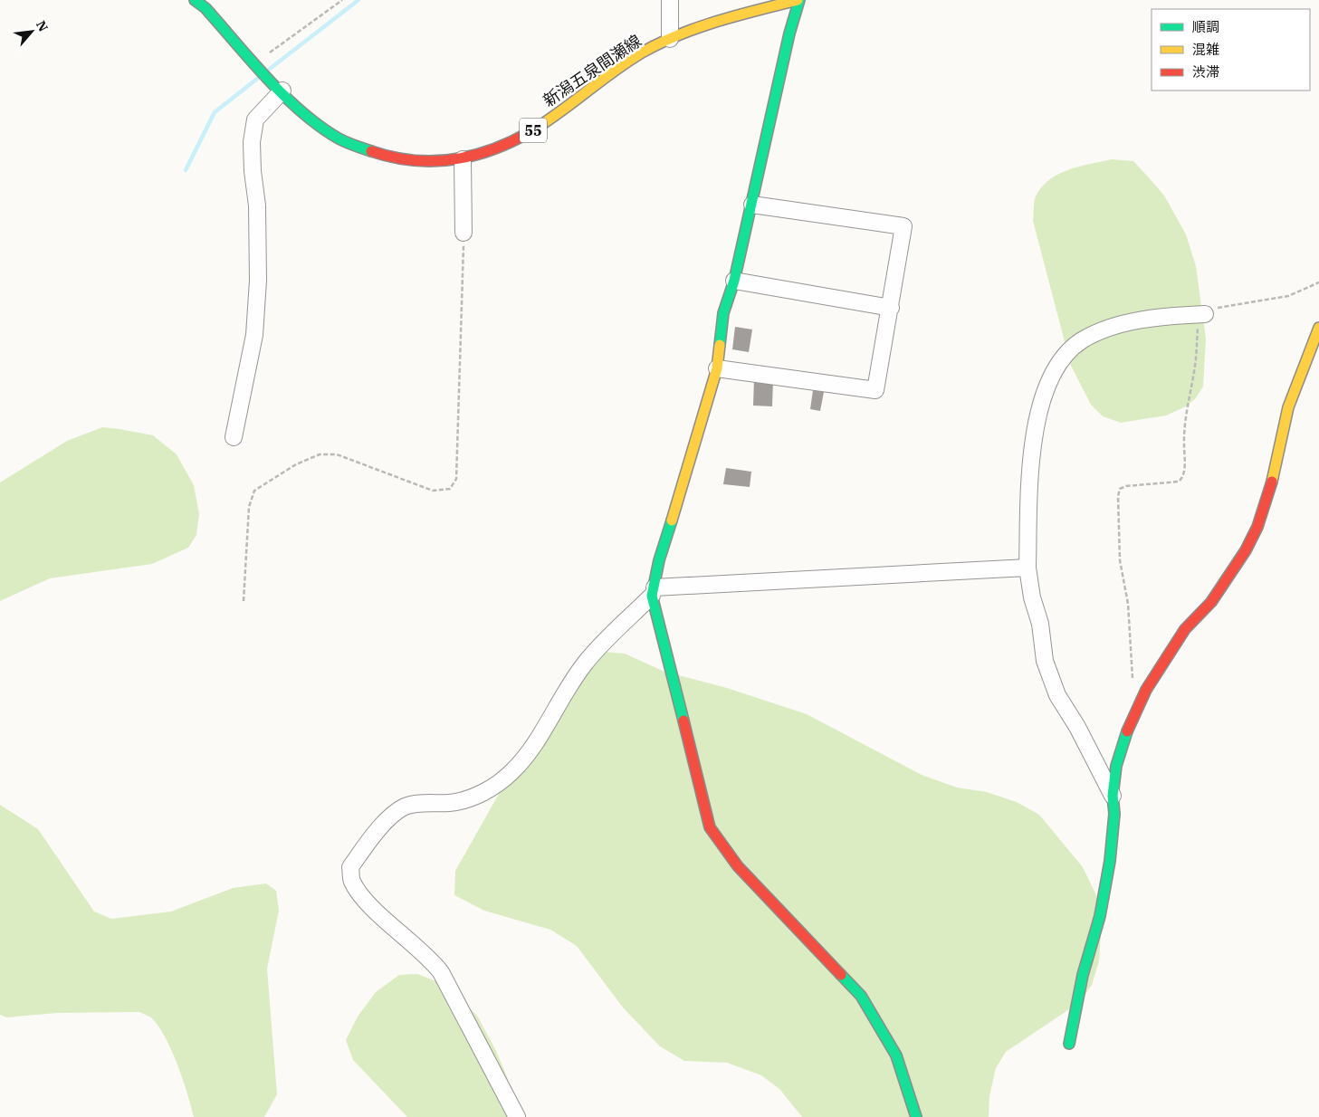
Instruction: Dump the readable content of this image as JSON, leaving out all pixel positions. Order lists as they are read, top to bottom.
{
  "streets": {
    "street": ["新潟五泉間瀬線", "55"]
  },
  "legend": ["順調", "混雑", "渋滞"],
  "north": "top right"
}
